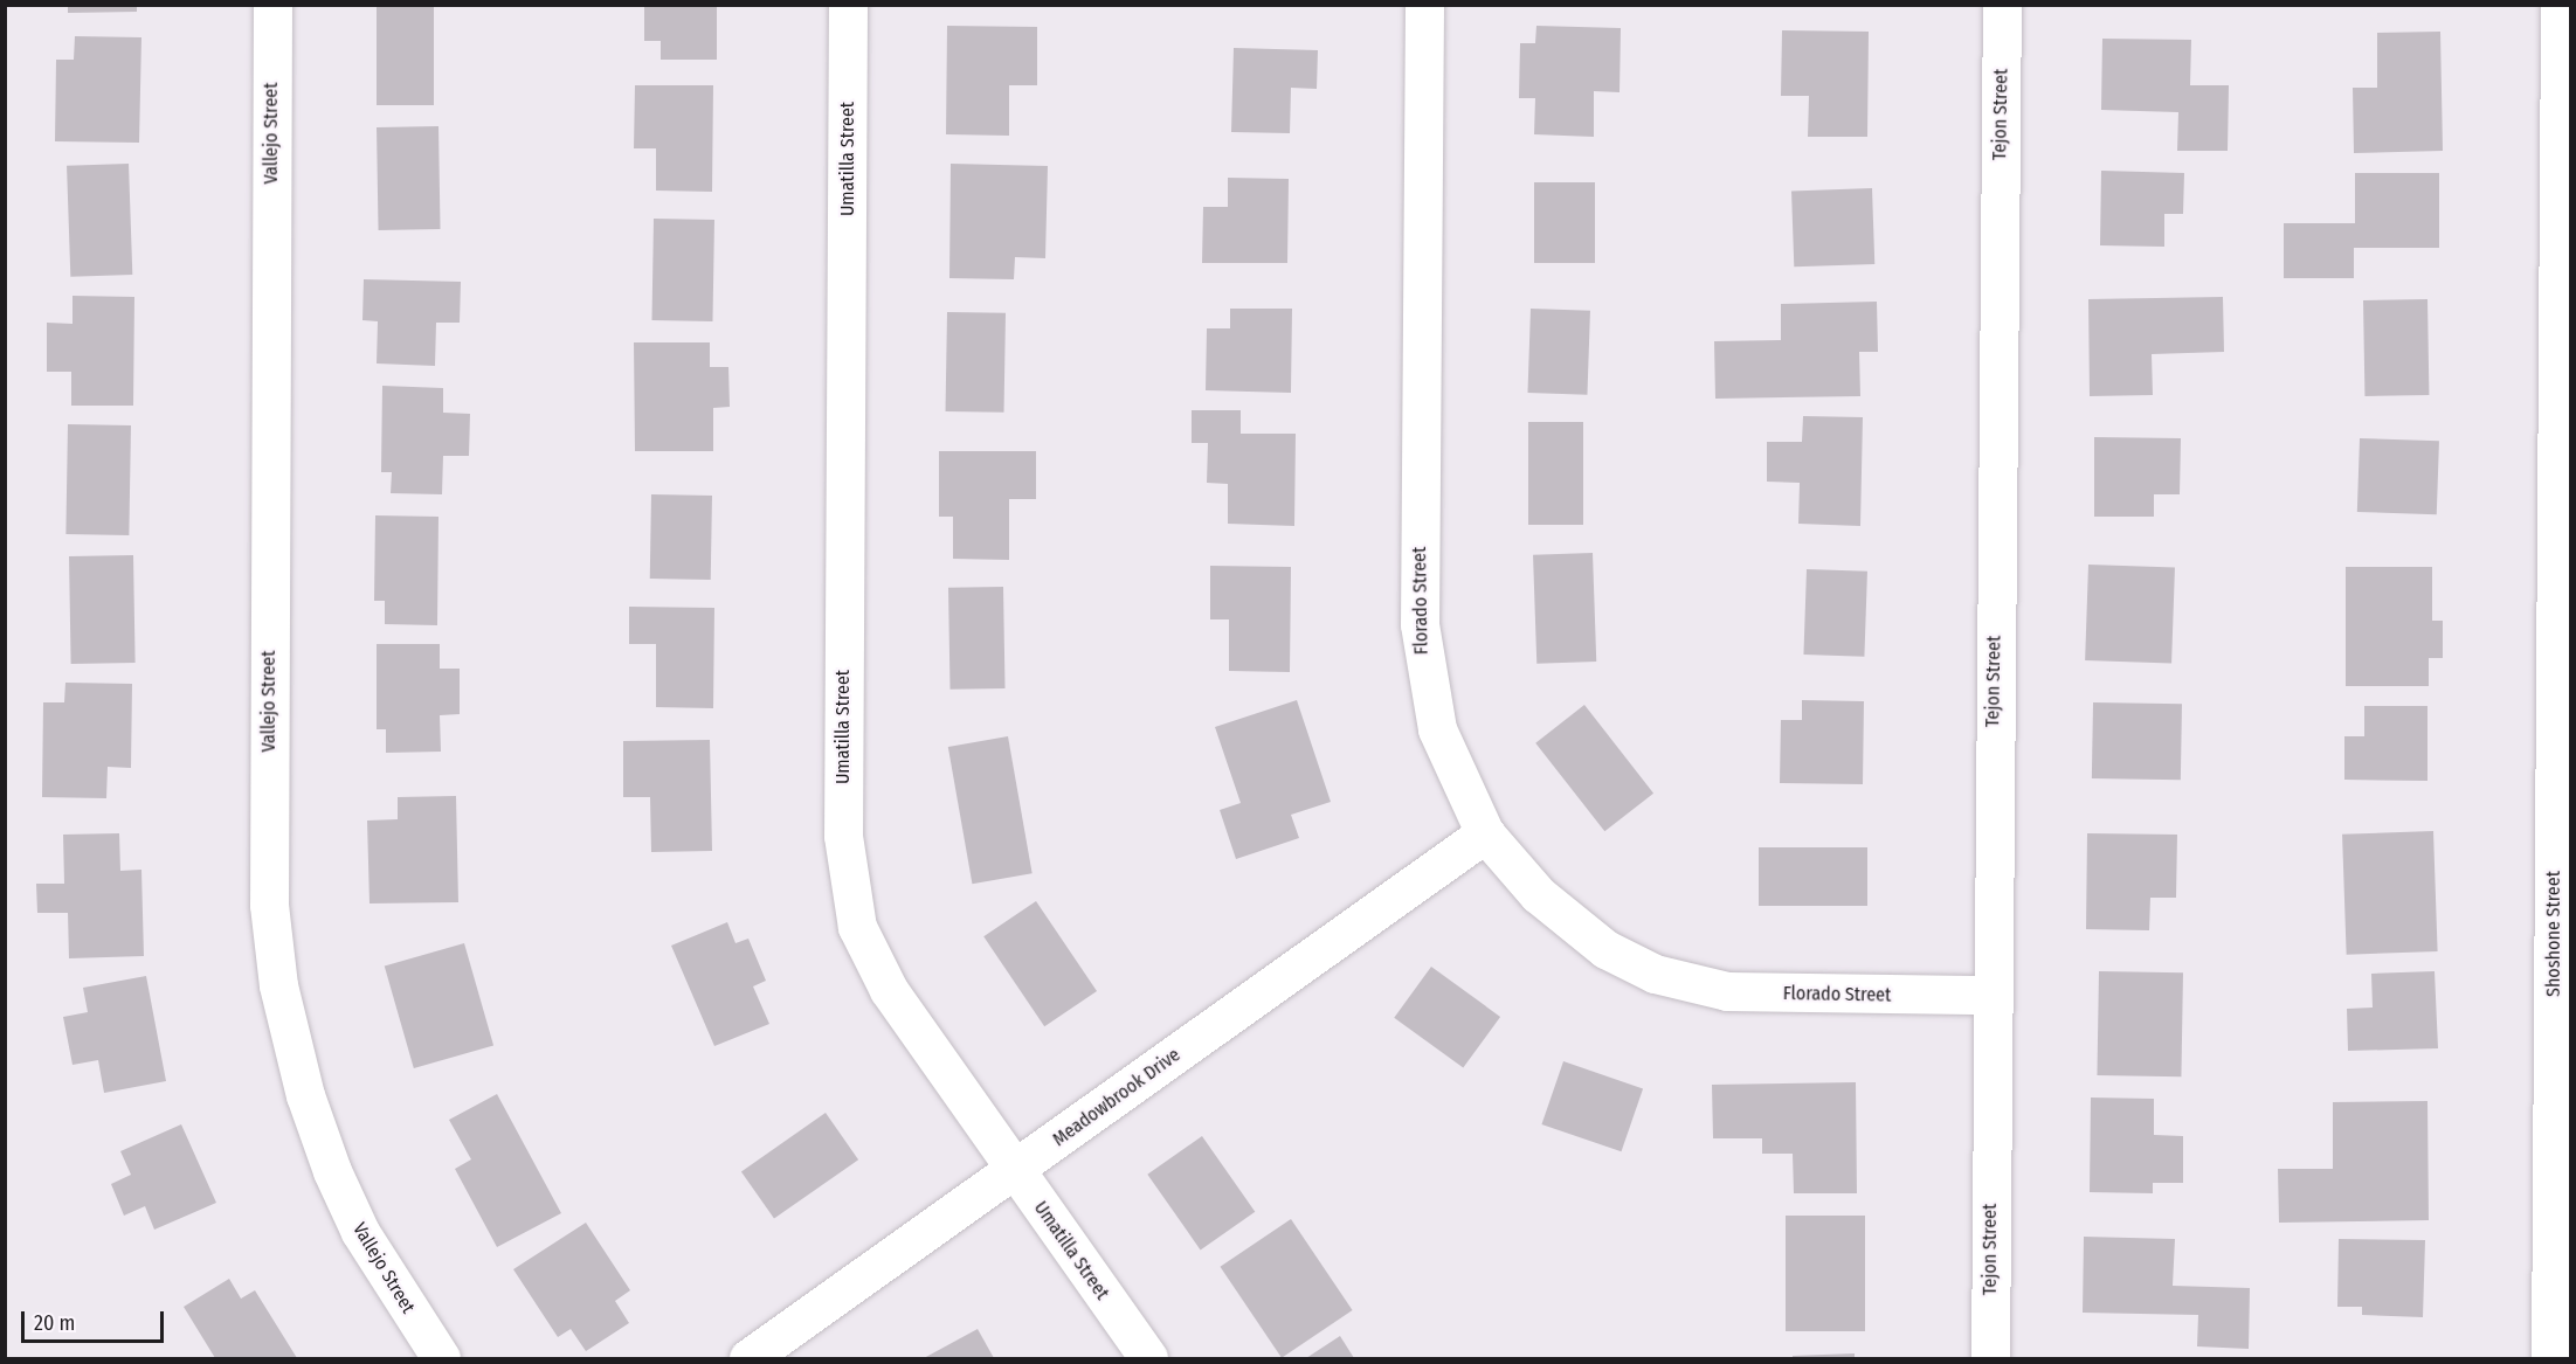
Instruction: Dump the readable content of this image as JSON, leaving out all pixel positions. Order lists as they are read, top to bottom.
{
  "streets": {
    "street": [
      "Tejon Street",
      "Vallejo Street",
      "Umatilla Street",
      "Florado Street",
      "Shoshone Street",
      "Meadowbrook Drive"
    ]
  },
  "crossings": [
    ["Tejon Street", "Florado Street"],
    ["Umatilla Street", "Meadowbrook Drive"],
    ["Florado Street", "Meadowbrook Drive"]
  ],
  "scale_bar": "20 m"
}
